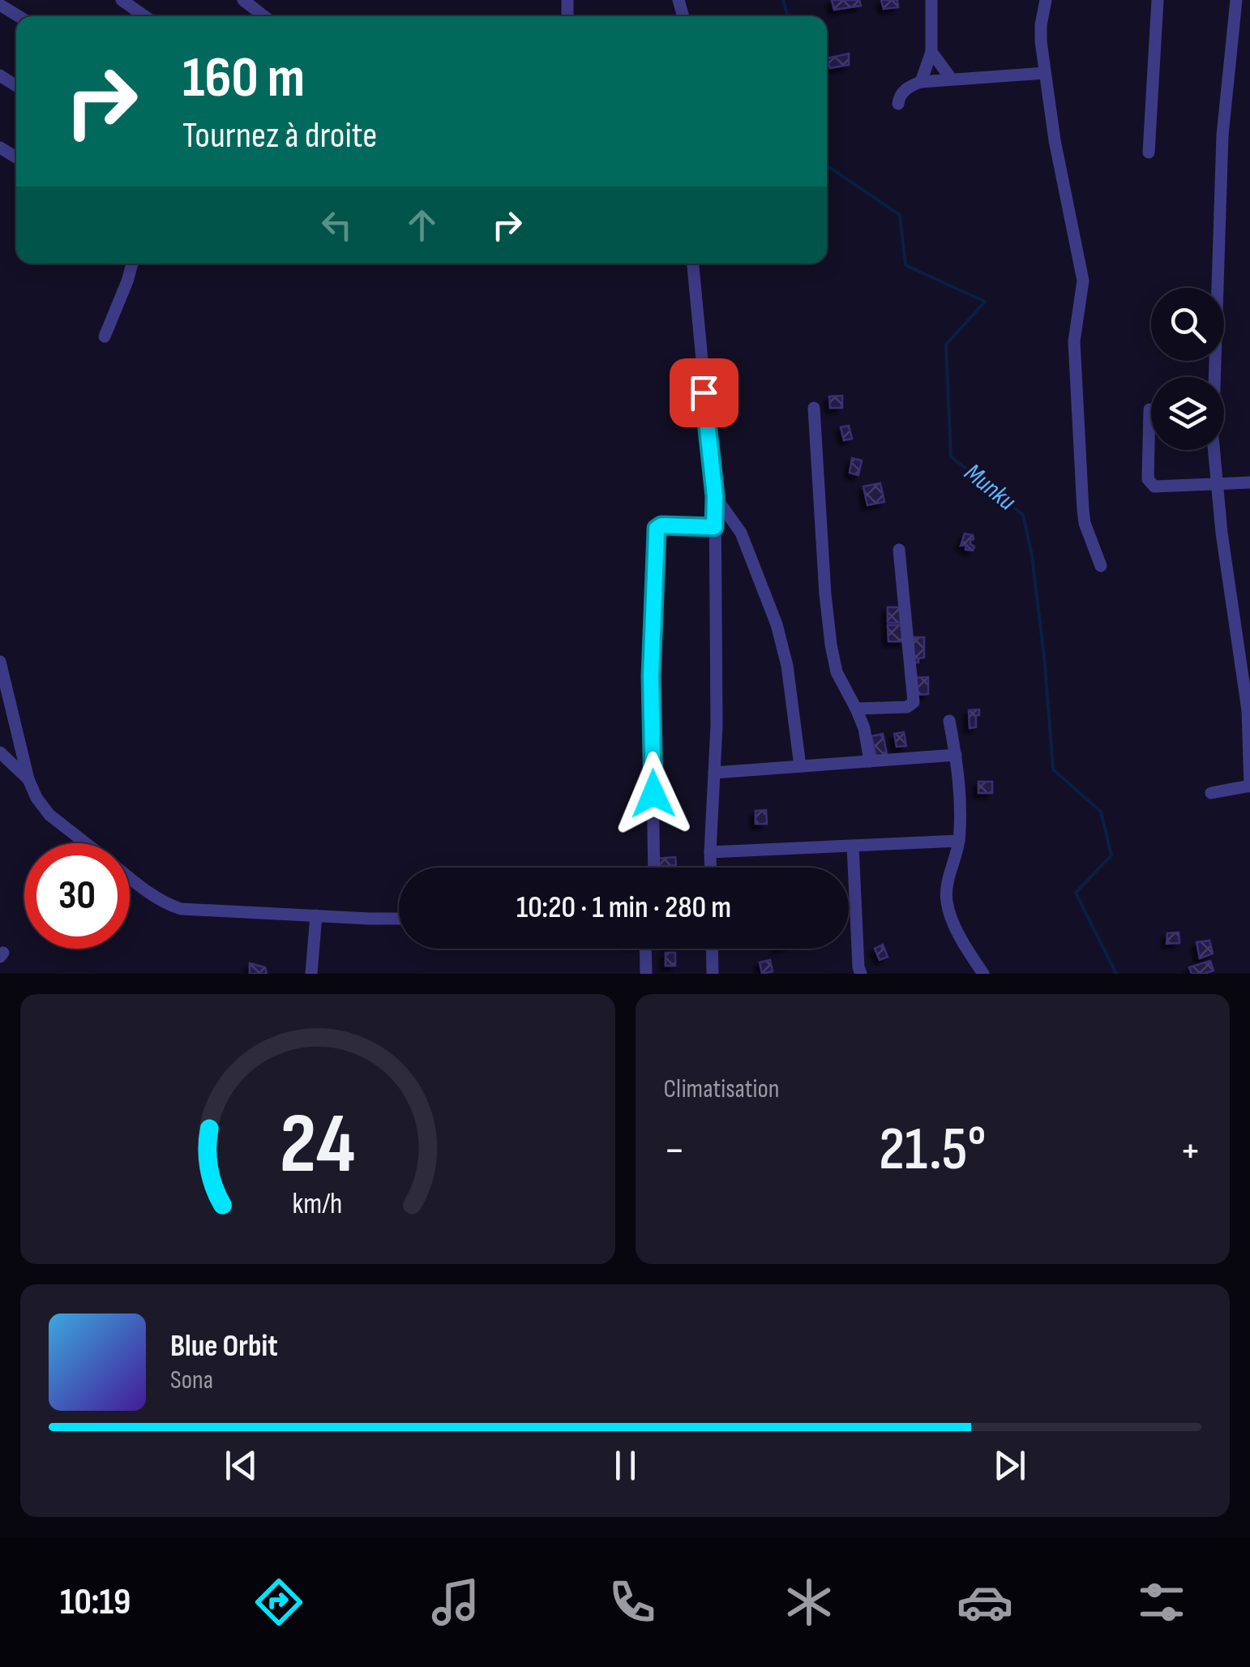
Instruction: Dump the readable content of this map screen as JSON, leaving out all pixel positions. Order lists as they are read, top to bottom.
{
  "water": ["Munku"],
  "page": {
    "turn": ["160 m", "Tournez à droite"],
    "limit": "30",
    "trip": "10:20 · 1 min · 280 m",
    "tile": "Climatisation",
    "heat": ["−", "21.5°", "+"],
    "song": ["Blue Orbit", "Sona"],
    "tabs": "10:19",
    "gauge": ["24", "km/h"]
  }
}
